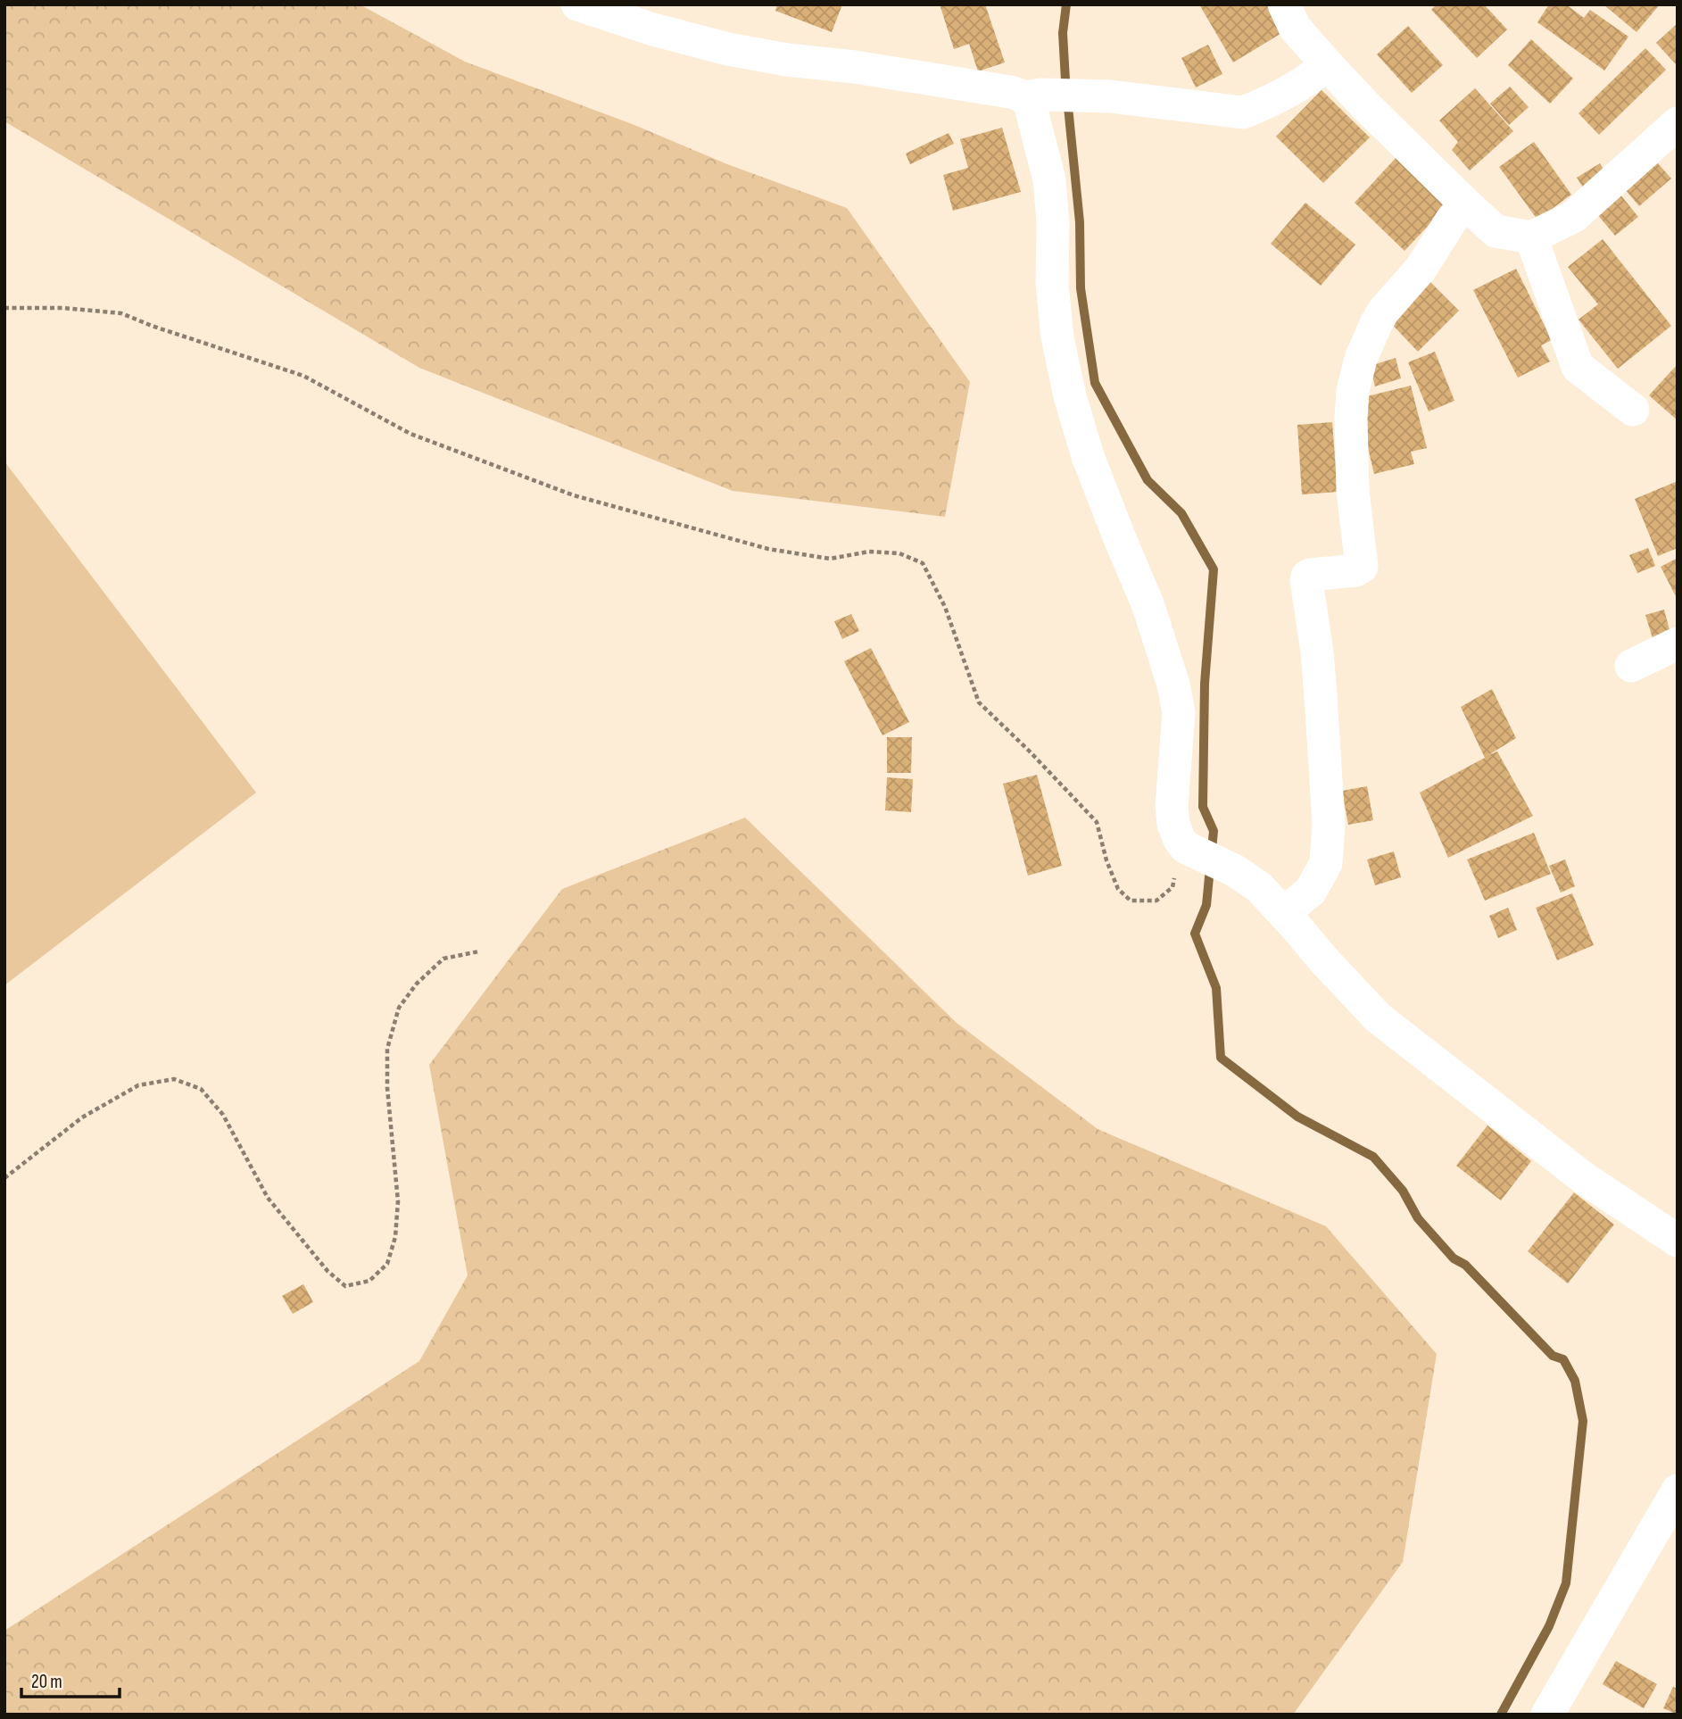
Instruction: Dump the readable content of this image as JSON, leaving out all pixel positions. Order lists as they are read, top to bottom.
{
  "scale_bar": "20 m"
}
